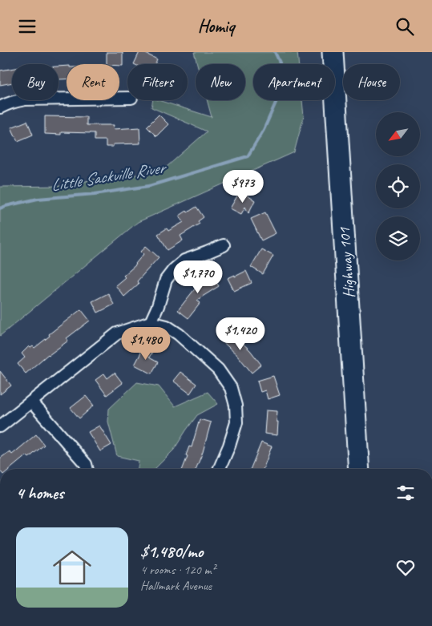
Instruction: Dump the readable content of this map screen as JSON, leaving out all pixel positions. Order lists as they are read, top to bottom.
{
  "streets": {
    "highway": ["Highway 101"]
  },
  "water": ["Little Sackville River"],
  "north": "bottom left",
  "page": {
    "header": "Homiq",
    "chip": [
      "Buy",
      "Rent",
      "Filters",
      "New",
      "Apartment",
      "House"
    ],
    "price": [
      "$973",
      "$1,770",
      "$1,420",
      "$1,480"
    ],
    "heading": "4 homes",
    "list": [
      {
        "name": "$1,480/mo",
        "note": "4 rooms · 120 m² · Hallmark Avenue"
      }
    ]
  }
}
